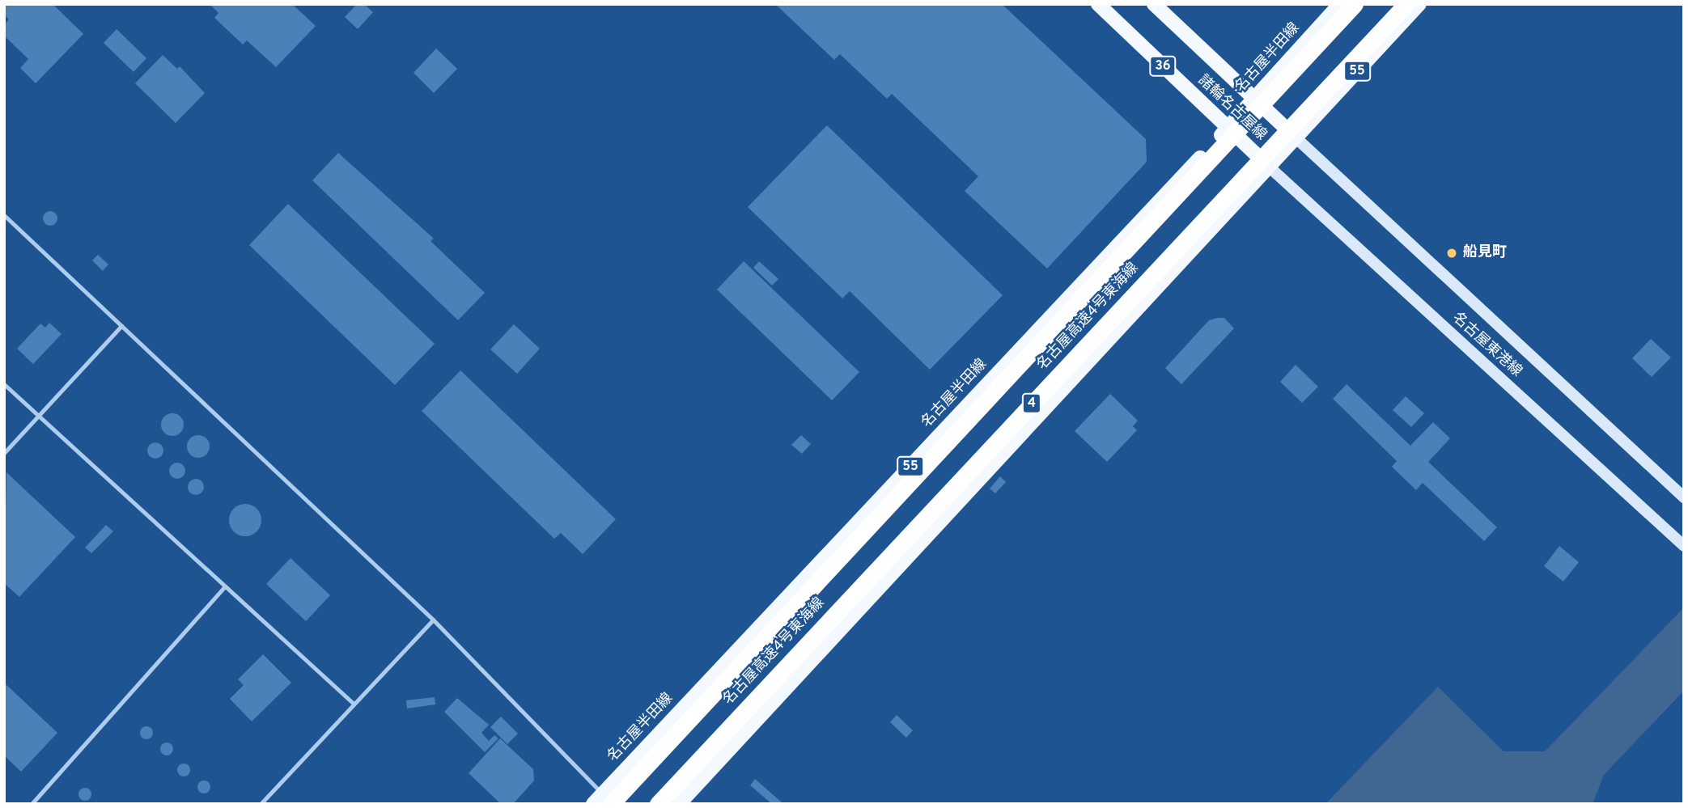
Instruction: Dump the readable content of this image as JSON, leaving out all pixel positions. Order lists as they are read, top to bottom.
{
  "streets": {
    "highway": ["名古屋高速4号東海線", "4"],
    "main road": [
      "名古屋半田線",
      "36",
      "55",
      "諸輪名古屋線",
      "名古屋東港線"
    ]
  },
  "crossings": [
    ["名古屋半田線", "諸輪名古屋線"],
    ["名古屋半田線", "名古屋高速4号東海線"],
    ["55", "諸輪名古屋線"],
    ["55", "名古屋東港線"],
    ["諸輪名古屋線", "名古屋東港線"]
  ],
  "places": ["船見町"]
}
